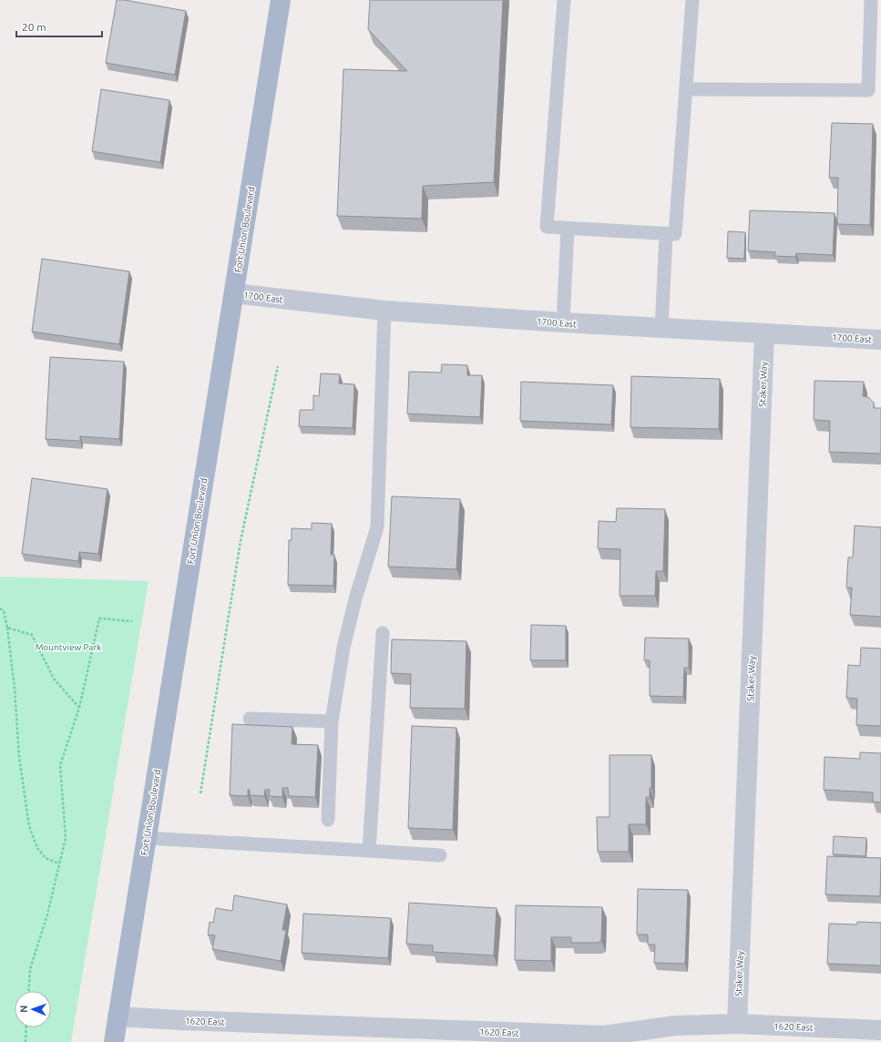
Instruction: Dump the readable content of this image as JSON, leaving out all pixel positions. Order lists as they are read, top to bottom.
{
  "streets": {
    "main road": ["Fort Union Boulevard"],
    "street": ["1700 East", "Staker Way", "1620 East"]
  },
  "crossings": [
    ["Fort Union Boulevard", "1700 East"],
    ["Fort Union Boulevard", "1620 East"],
    ["1700 East", "Staker Way"],
    ["Staker Way", "1620 East"]
  ],
  "parks": ["Mountview Park"],
  "scale_bar": "20 m",
  "north": "left"
}
